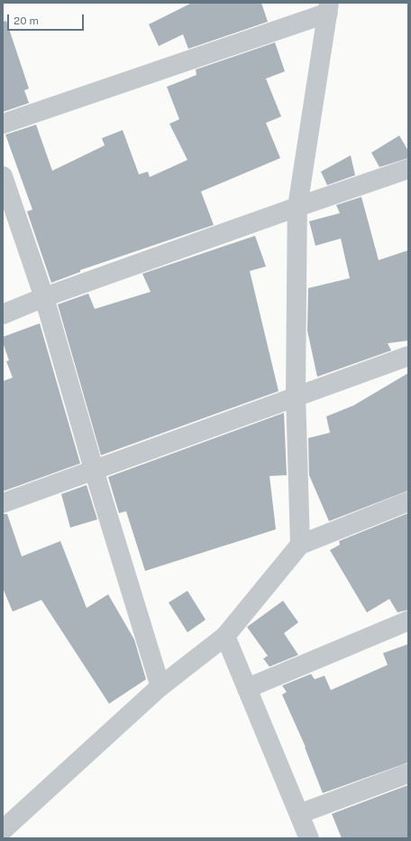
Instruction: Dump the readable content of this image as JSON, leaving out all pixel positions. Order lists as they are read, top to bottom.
{
  "scale_bar": "20 m"
}
